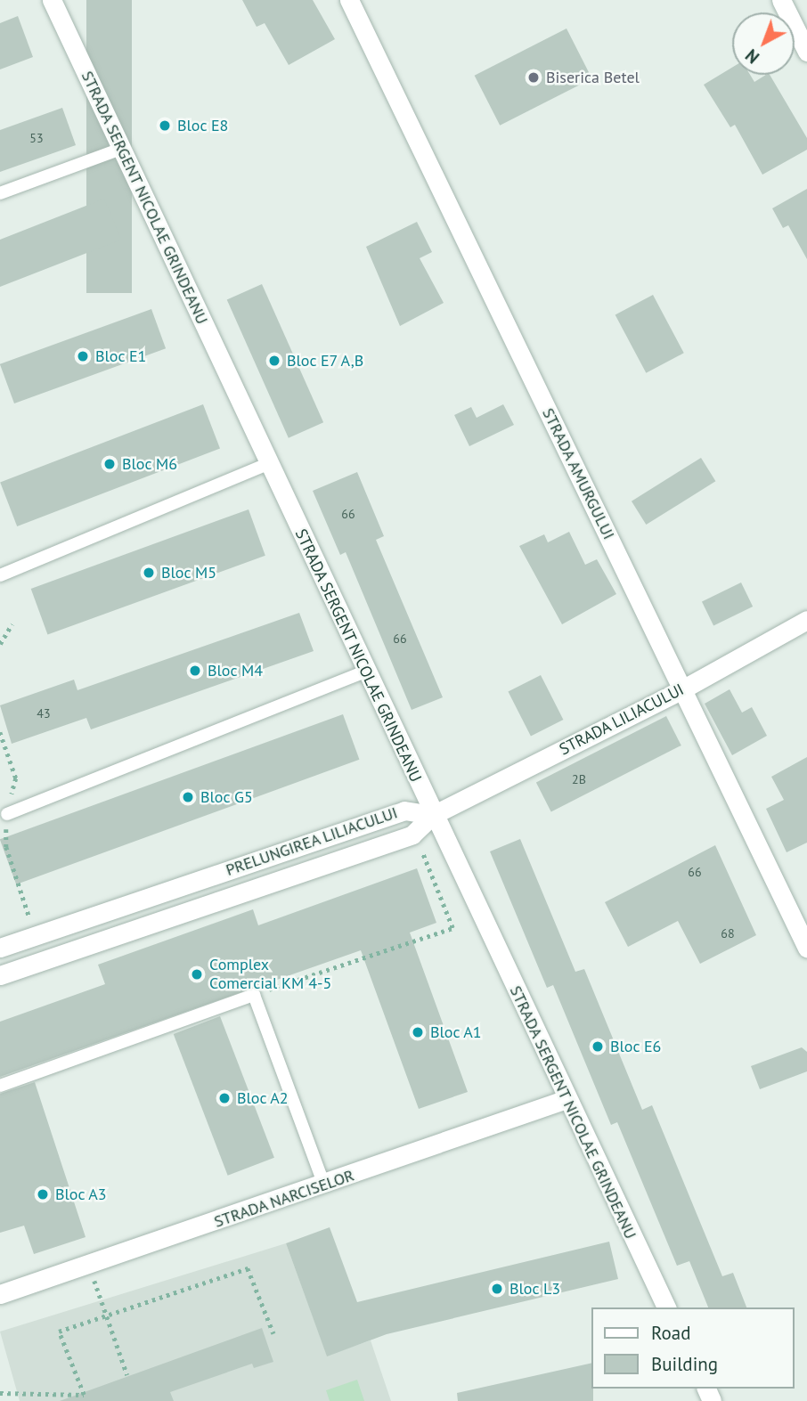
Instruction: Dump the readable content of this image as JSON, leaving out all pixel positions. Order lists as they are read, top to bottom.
{
  "streets": {
    "street": [
      "STRADA SERGENT NICOLAE GRINDEANU",
      "STRADA AMURGULUI",
      "STRADA LILIACULUI",
      "PRELUNGIREA LILIACULUI",
      "STRADA NARCISELOR"
    ]
  },
  "crossings": [
    ["STRADA SERGENT NICOLAE GRINDEANU", "STRADA LILIACULUI"],
    ["STRADA SERGENT NICOLAE GRINDEANU", "PRELUNGIREA LILIACULUI"],
    ["STRADA SERGENT NICOLAE GRINDEANU", "STRADA NARCISELOR"],
    ["STRADA AMURGULUI", "STRADA LILIACULUI"],
    ["STRADA LILIACULUI", "PRELUNGIREA LILIACULUI"]
  ],
  "places": [
    "Biserica Betel",
    "Bloc E8",
    "Bloc E1",
    "Bloc E7 A,B",
    "Bloc M6",
    "Bloc M5",
    "Bloc M4",
    "Bloc G5",
    "Complex Comercial KM 4-5",
    "Bloc A1",
    "Bloc E6",
    "Bloc A2",
    "Bloc A3",
    "Bloc L3"
  ],
  "house_numbers": [
    "53",
    "66",
    "66",
    "43",
    "2B",
    "66",
    "68"
  ],
  "legend": ["Road", "Building"],
  "north": "bottom left"
}
